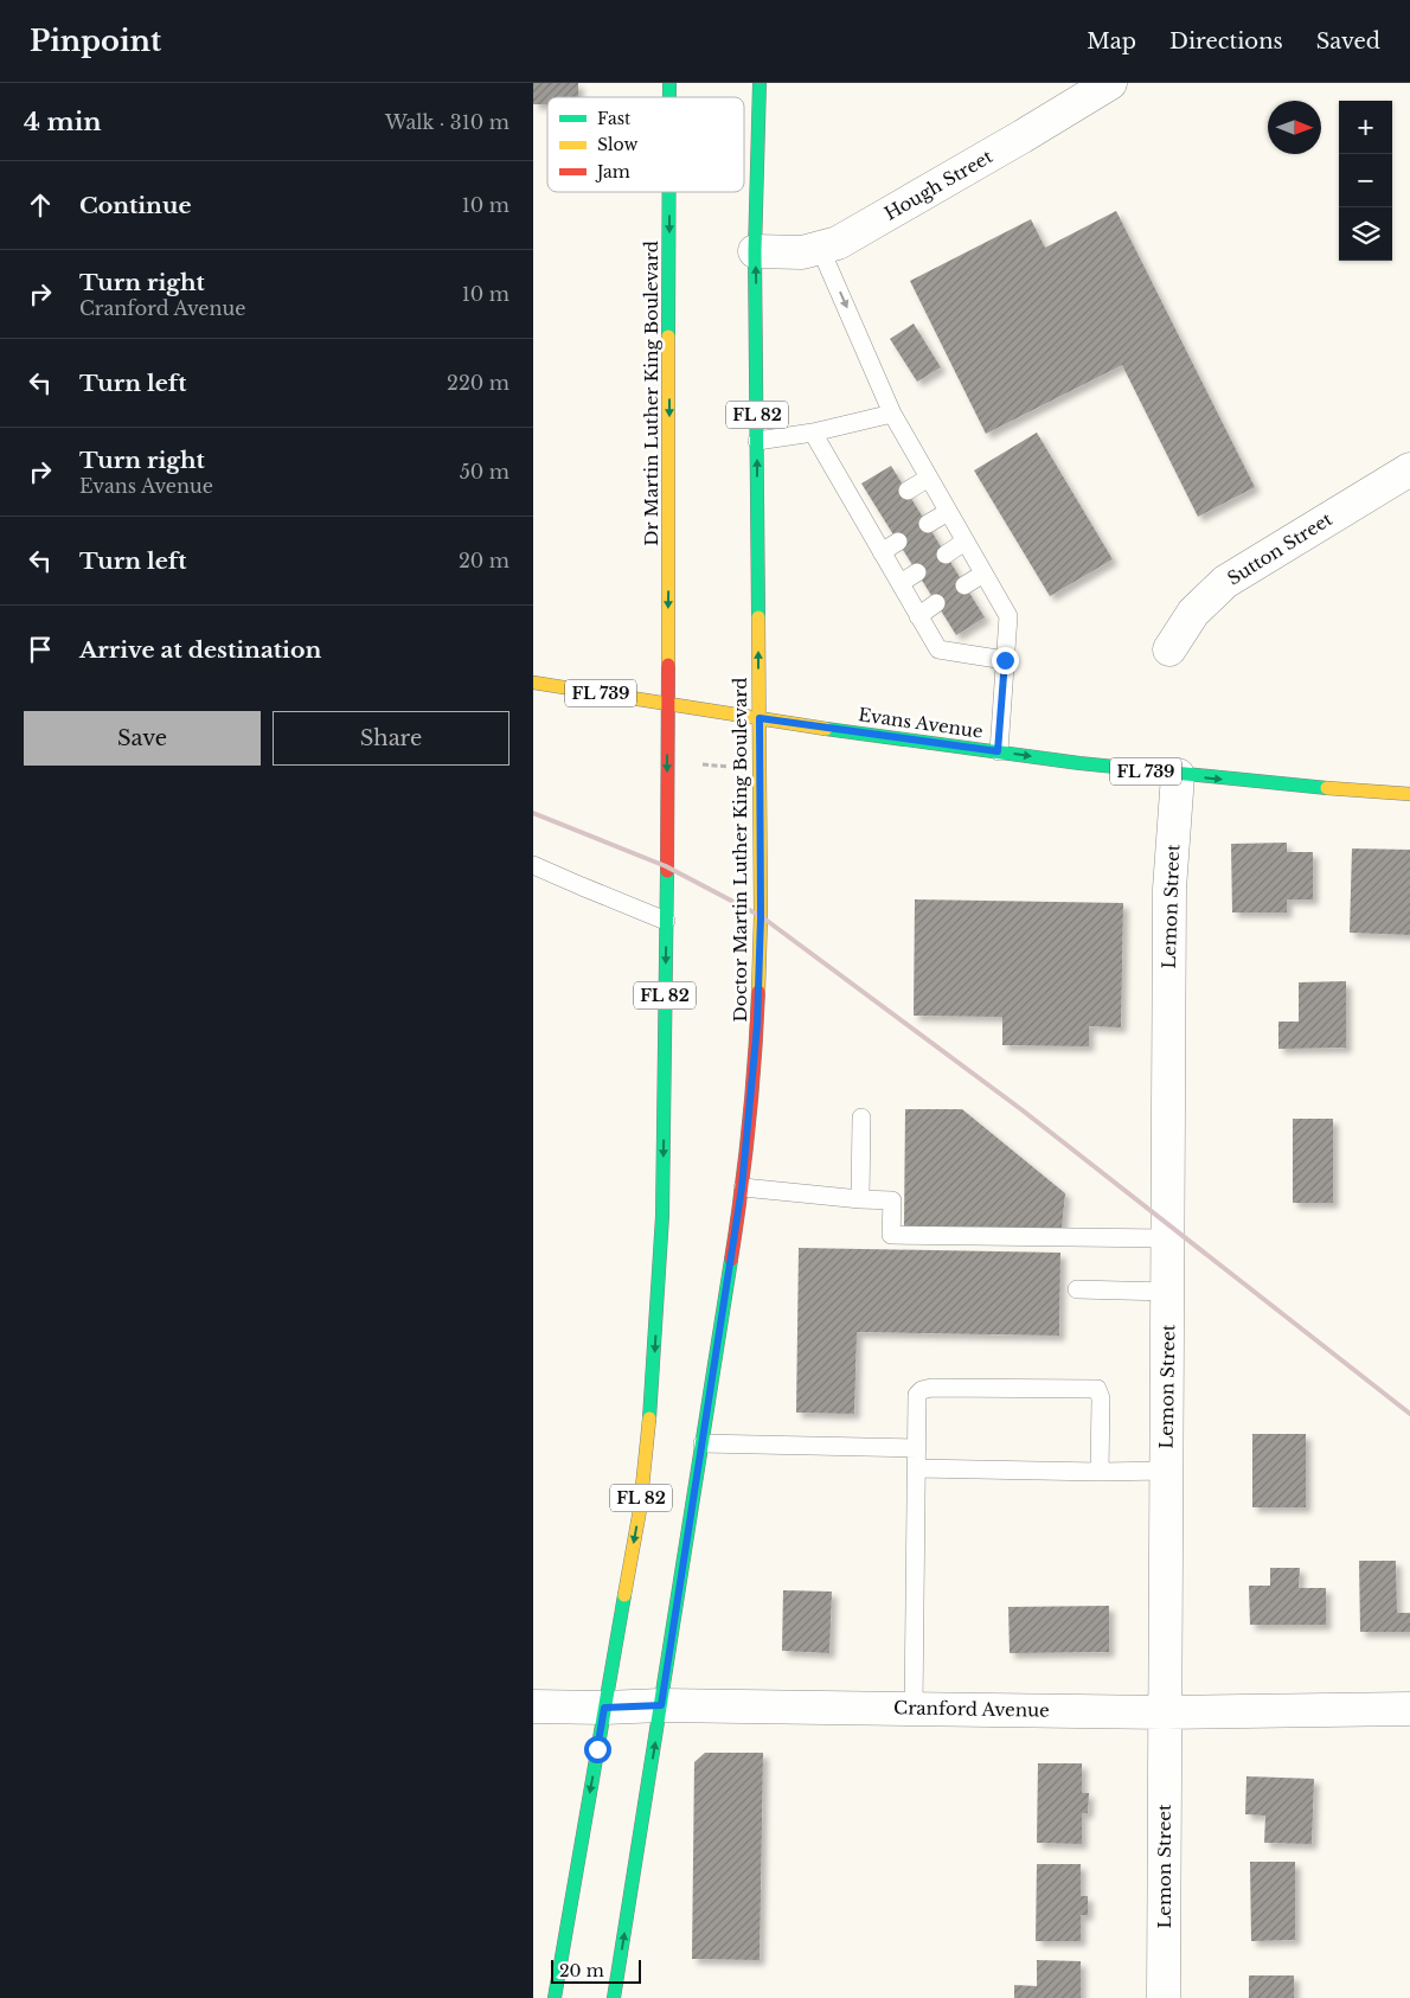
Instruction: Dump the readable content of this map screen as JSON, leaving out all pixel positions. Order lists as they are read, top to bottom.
{
  "streets": {
    "main road": [
      "Dr Martin Luther King Boulevard",
      "FL 82",
      "FL 739",
      "Evans Avenue",
      "Doctor Martin Luther King Boulevard"
    ],
    "street": [
      "Hough Street",
      "Sutton Street",
      "Lemon Street",
      "Cranford Avenue"
    ]
  },
  "crossings": [
    ["Hough Street", "Doctor Martin Luther King Boulevard"],
    ["Dr Martin Luther King Boulevard", "FL 82"],
    ["Dr Martin Luther King Boulevard", "Evans Avenue"],
    ["FL 82", "Evans Avenue"],
    ["FL 82", "Cranford Avenue"],
    ["Evans Avenue", "Doctor Martin Luther King Boulevard"],
    ["Evans Avenue", "Lemon Street"],
    ["Doctor Martin Luther King Boulevard", "Cranford Avenue"],
    ["Lemon Street", "Cranford Avenue"]
  ],
  "one_way": ["Dr Martin Luther King Boulevard", "Evans Avenue"],
  "legend": ["Fast", "Slow", "Jam"],
  "scale_bar": "20 m",
  "north": "right",
  "page": {
    "header": "Pinpoint",
    "nav": ["Map", "Directions", "Saved"],
    "heading": ["4 min", "Walk · 310 m"],
    "map_buttons": ["+", "−"],
    "list": [
      ["Continue", "10 m"],
      ["Turn right", "Cranford Avenue", "10 m"],
      ["Turn left", "220 m"],
      ["Turn right", "Evans Avenue", "50 m"],
      ["Turn left", "20 m"],
      "Arrive at destination"
    ],
    "buttons": ["Save", "Share"],
    "scale": "20 m"
  }
}
